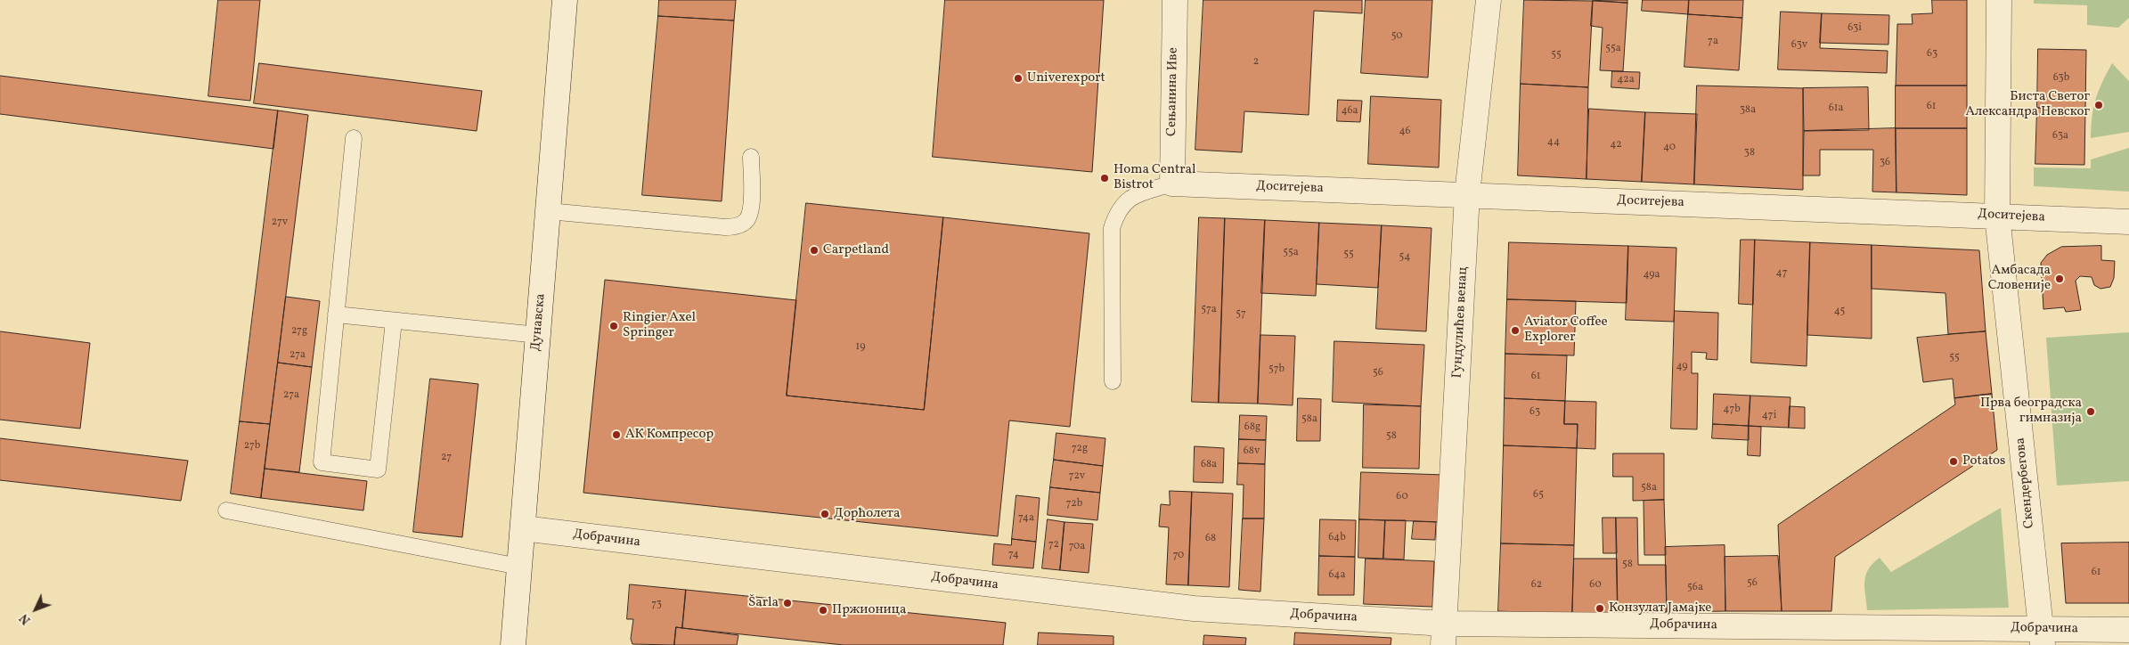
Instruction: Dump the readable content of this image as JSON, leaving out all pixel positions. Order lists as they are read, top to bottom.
{
  "streets": {
    "street": [
      "Сењанина Иве",
      "Доситејева",
      "Дунавска",
      "Гундулићев венац",
      "Скендербегова",
      "Добрачина"
    ]
  },
  "crossings": [
    ["Сењанина Иве", "Доситејева"],
    ["Доситејева", "Гундулићев венац"],
    ["Доситејева", "Скендербегова"],
    ["Дунавска", "Добрачина"],
    ["Гундулићев венац", "Добрачина"],
    ["Скендербегова", "Добрачина"]
  ],
  "places": [
    "Univerexport",
    "Биста Светог Александра Невског",
    "Homa Central Bistrot",
    "Carpetland",
    "Амбасада Словеније",
    "Ringier Axel Springer",
    "Aviator Coffee Explorer",
    "Прва београдска гимназија",
    "АК Компресор",
    "Potatos",
    "Дорћолета",
    "Šarla",
    "Конзулат Јамајке",
    "Пржионица"
  ],
  "house_numbers": [
    "63i",
    "50",
    "7a",
    "63v",
    "55a",
    "63",
    "55",
    "2",
    "63b",
    "42a",
    "61",
    "61a",
    "38a",
    "46a",
    "46",
    "63a",
    "44",
    "42",
    "40",
    "38",
    "36",
    "27v",
    "55a",
    "55",
    "54",
    "47",
    "49a",
    "57a",
    "45",
    "57",
    "27g",
    "19",
    "27a",
    "55",
    "49",
    "57b",
    "56",
    "61",
    "27a",
    "47b",
    "63",
    "47i",
    "58a",
    "68g",
    "58",
    "27b",
    "72g",
    "68v",
    "27",
    "68a",
    "72v",
    "58a",
    "65",
    "60",
    "72b",
    "74a",
    "64b",
    "68",
    "72",
    "70a",
    "74",
    "70",
    "58",
    "61",
    "64a",
    "56",
    "62",
    "60",
    "56a",
    "73"
  ],
  "north": "bottom left"
}
